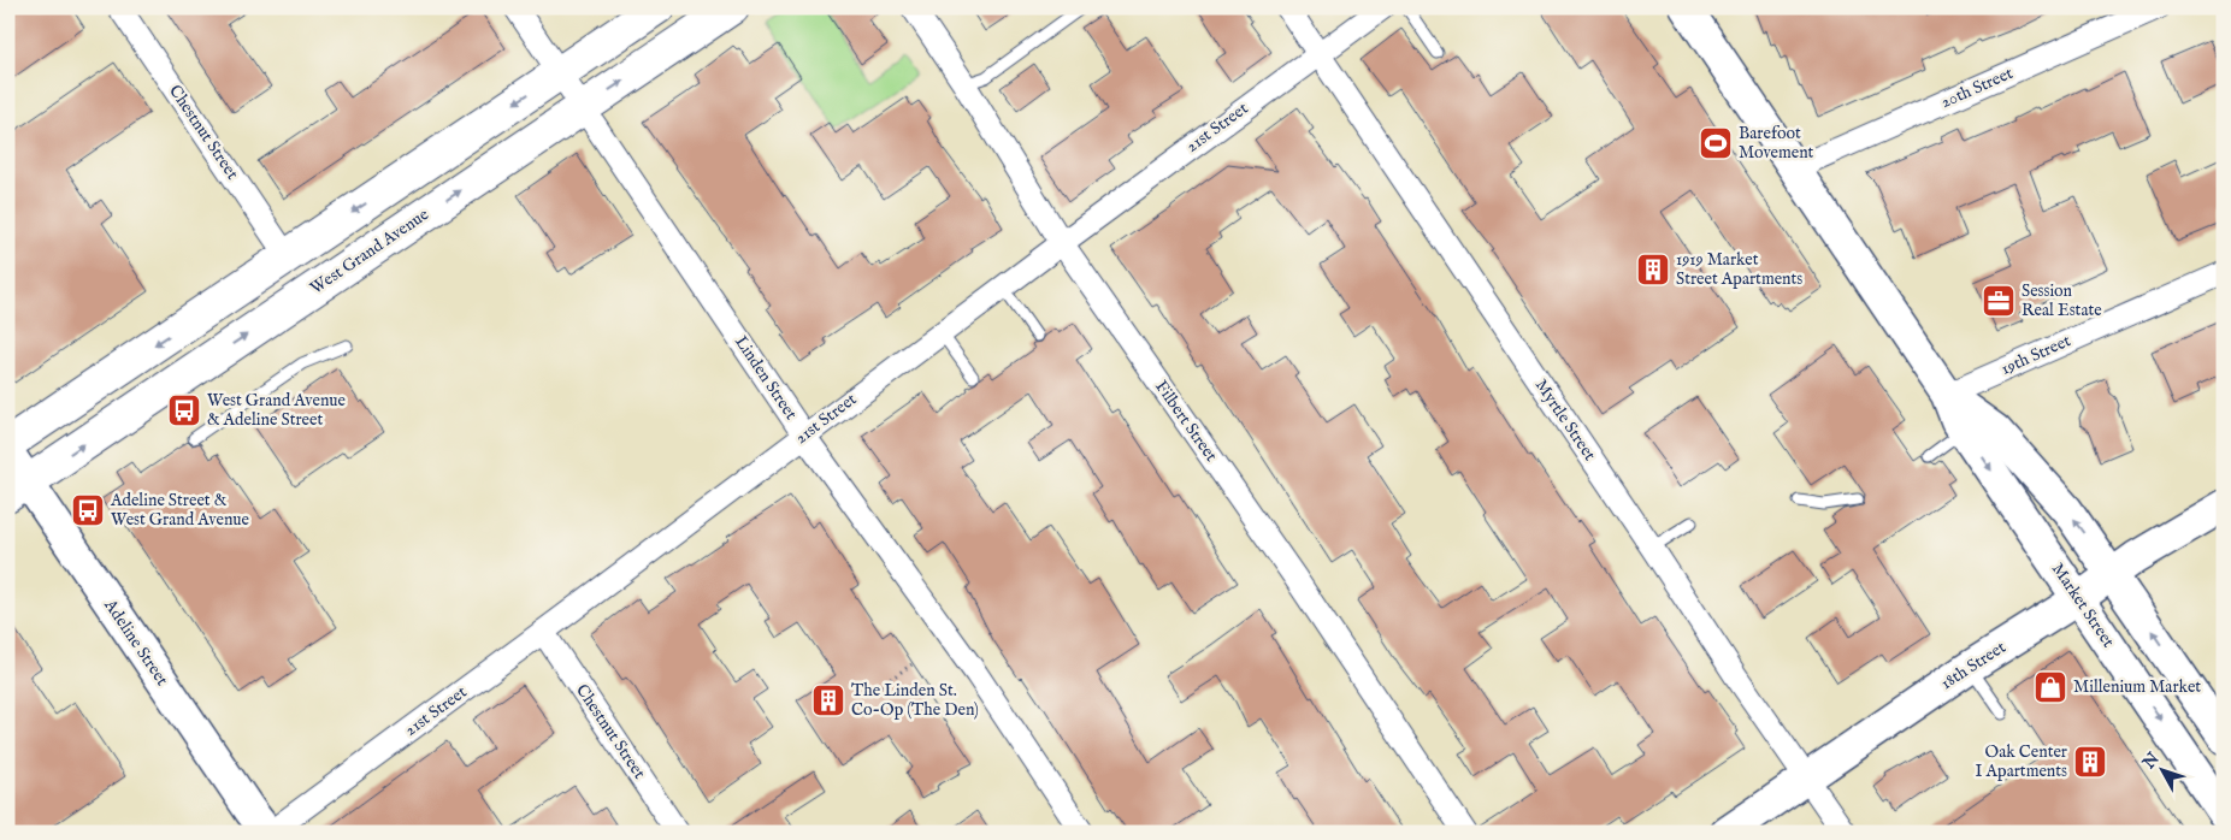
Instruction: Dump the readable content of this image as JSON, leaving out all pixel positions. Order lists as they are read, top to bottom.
{
  "streets": {
    "main road": [
      "West Grand Avenue",
      "Market Street",
      "Adeline Street",
      "18th Street"
    ],
    "street": [
      "20th Street",
      "21st Street",
      "Chestnut Street",
      "19th Street",
      "Linden Street",
      "Myrtle Street",
      "Filbert Street"
    ]
  },
  "crossings": [
    ["20th Street", "Market Street"],
    ["21st Street", "Chestnut Street"],
    ["21st Street", "Linden Street"],
    ["21st Street", "Myrtle Street"],
    ["21st Street", "Filbert Street"],
    ["21st Street", "Adeline Street"],
    ["West Grand Avenue", "Linden Street"],
    ["West Grand Avenue", "Adeline Street"],
    ["19th Street", "Market Street"],
    ["Myrtle Street", "18th Street"],
    ["Market Street", "18th Street"]
  ],
  "places": {
    "sports": ["Barefoot Movement"],
    "building": ["1919 Market Street Apartments", "The Linden St. Co-Op (The Den)", "Oak Center I Apartments"],
    "office": ["Session Real Estate"],
    "bus stop": ["West Grand Avenue & Adeline Street", "Adeline Street & West Grand Avenue"],
    "shop": ["Millenium Market"]
  },
  "north": "top left"
}
